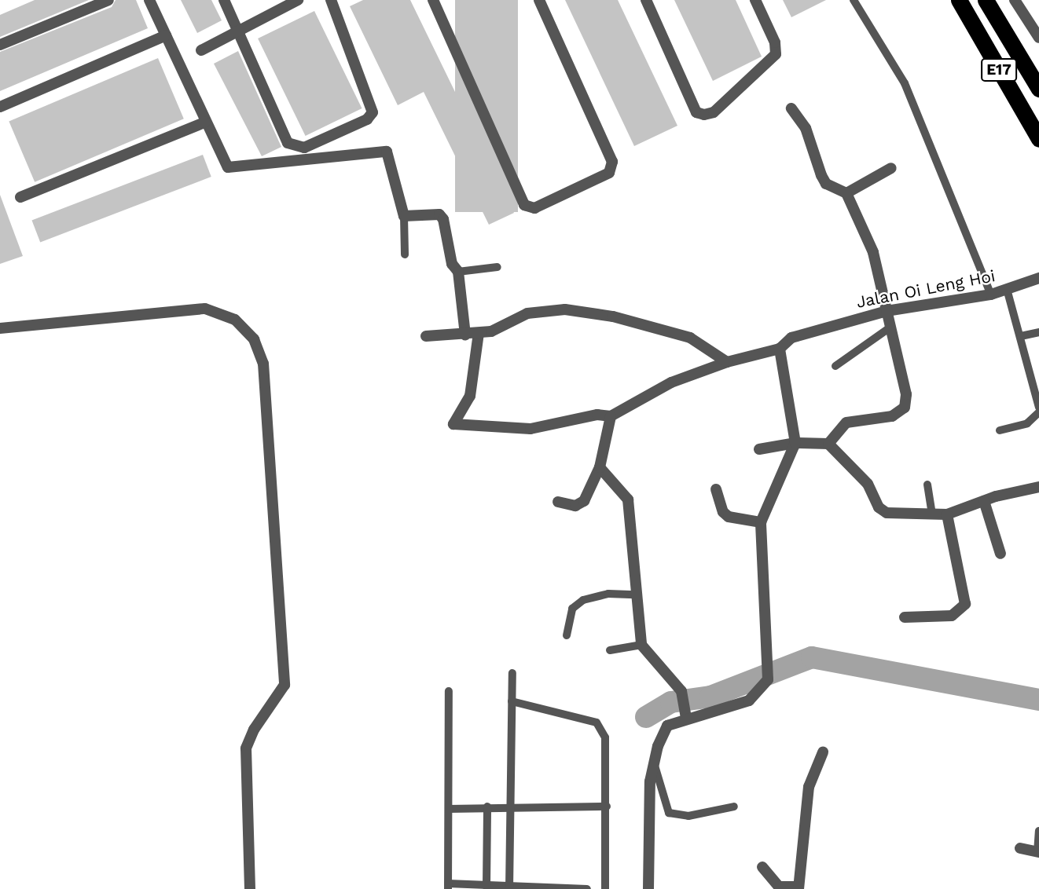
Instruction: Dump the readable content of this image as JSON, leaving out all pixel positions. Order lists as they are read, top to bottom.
{
  "streets": {
    "highway": ["E17"],
    "street": ["Jalan Oi Leng Hoi"]
  }
}
